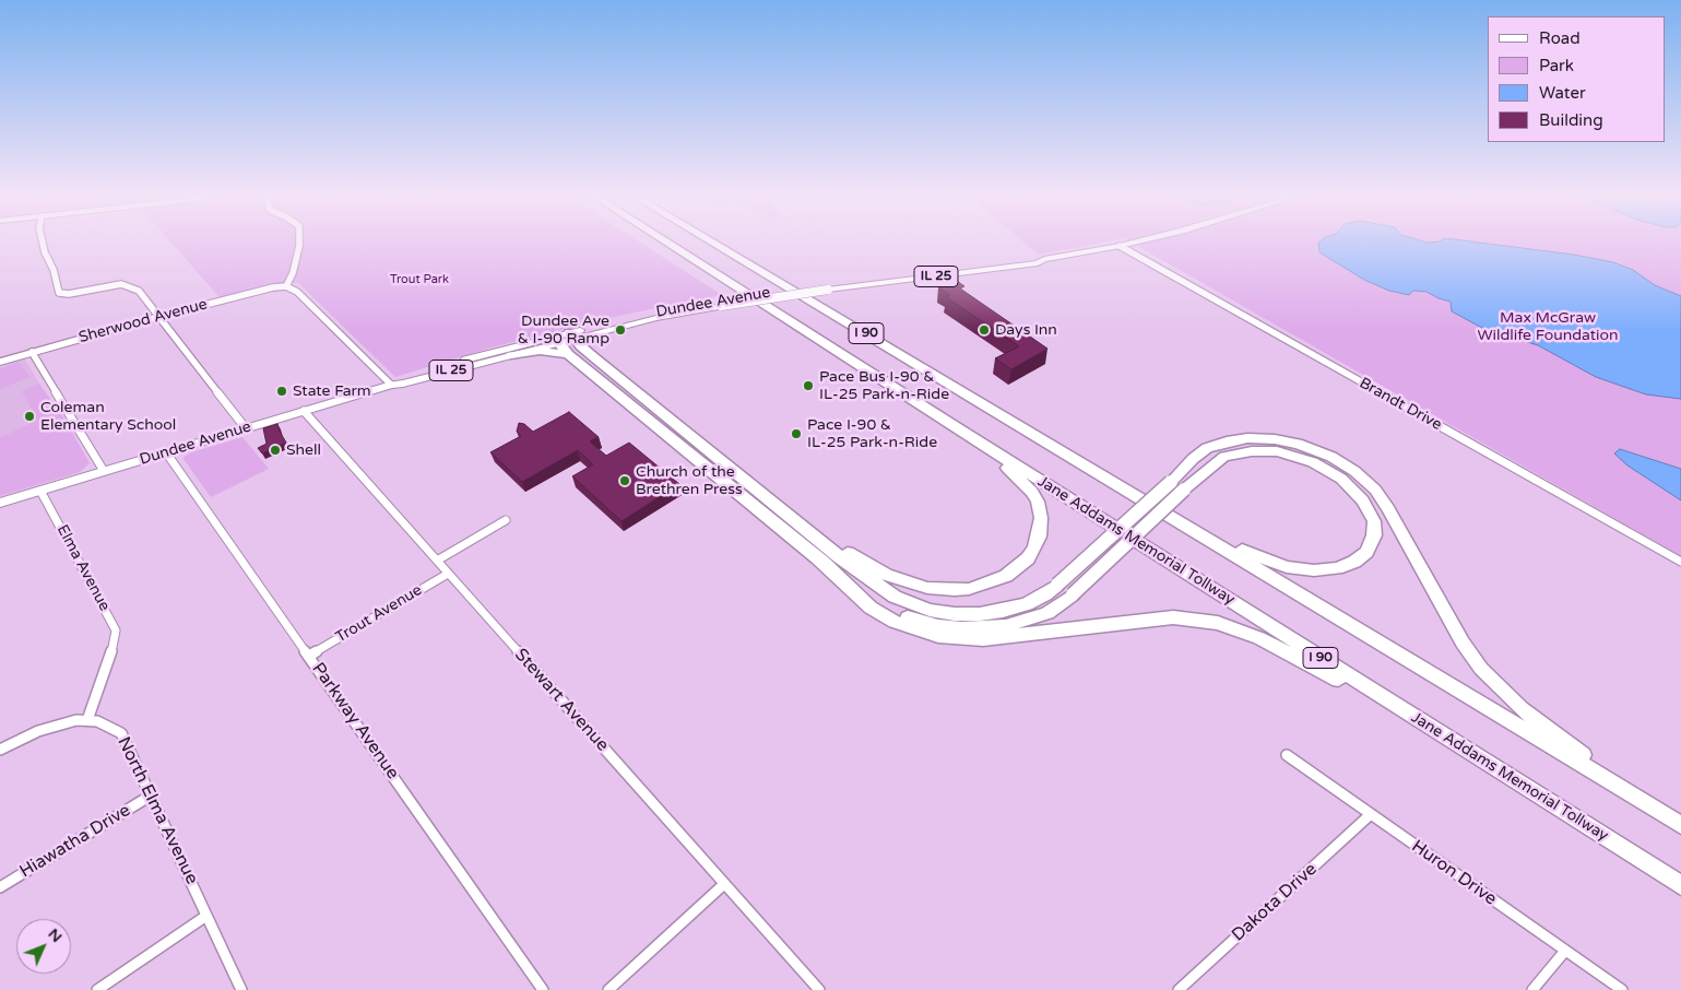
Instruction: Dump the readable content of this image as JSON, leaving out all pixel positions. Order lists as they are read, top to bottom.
{
  "streets": {
    "highway": ["I 90", "Jane Addams Memorial Tollway"],
    "main road": ["IL 25", "Dundee Avenue"],
    "street": [
      "Sherwood Avenue",
      "Brandt Drive",
      "Elma Avenue",
      "Trout Avenue",
      "Stewart Avenue",
      "Parkway Avenue",
      "North Elma Avenue",
      "Hiawatha Drive",
      "Huron Drive",
      "Dakota Drive"
    ]
  },
  "crossings": [
    ["IL 25", "Dundee Avenue"],
    ["IL 25", "Brandt Drive"],
    ["Dundee Avenue", "Brandt Drive"],
    ["Dundee Avenue", "Elma Avenue"],
    ["Dundee Avenue", "Stewart Avenue"],
    ["Dundee Avenue", "Parkway Avenue"],
    ["Elma Avenue", "North Elma Avenue"],
    ["Trout Avenue", "Stewart Avenue"],
    ["Trout Avenue", "Parkway Avenue"],
    ["North Elma Avenue", "Hiawatha Drive"],
    ["Huron Drive", "Dakota Drive"]
  ],
  "parks": ["Trout Park", "Max McGraw Wildlife Foundation"],
  "places": [
    "Dundee Ave & I-90 Ramp",
    "Days Inn",
    "Pace Bus I-90 & IL-25 Park-n-Ride",
    "State Farm",
    "Coleman Elementary School",
    "Pace I-90 & IL-25 Park-n-Ride",
    "Shell",
    "Church of the Brethren Press"
  ],
  "legend": [
    "Road",
    "Park",
    "Water",
    "Building"
  ],
  "north": "top right"
}
